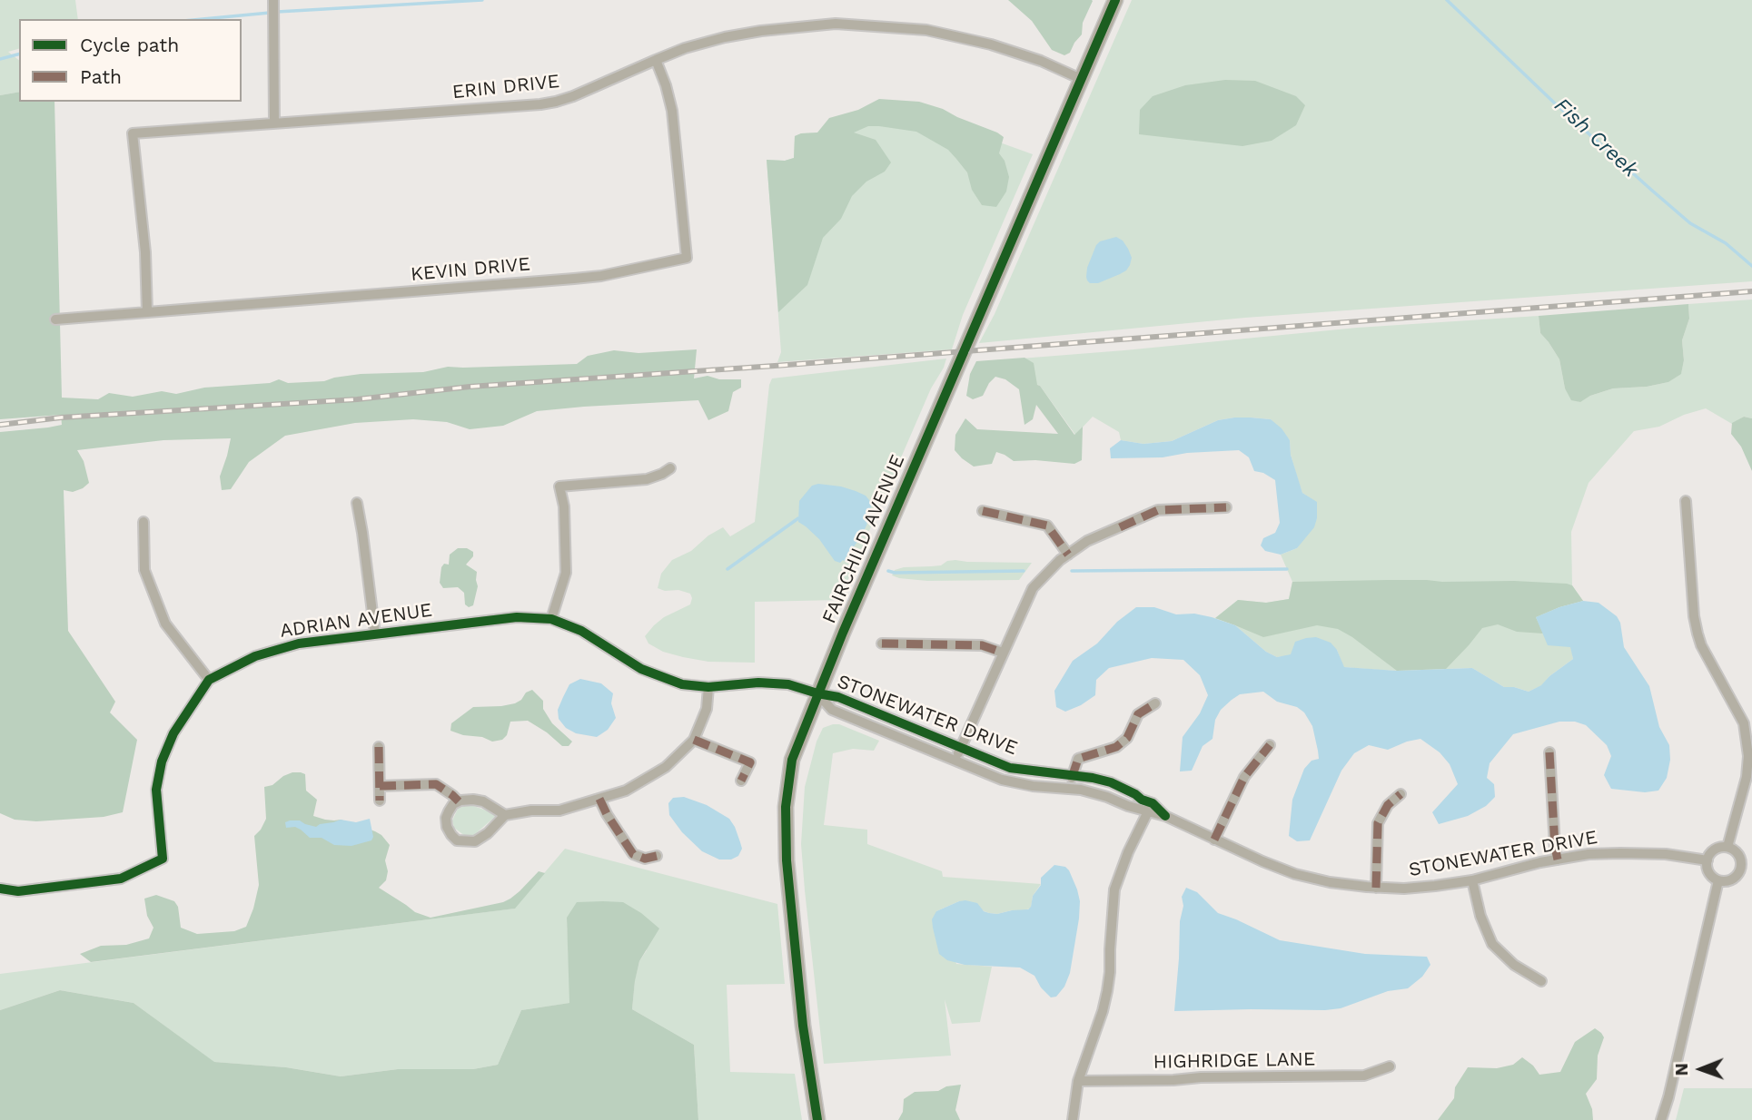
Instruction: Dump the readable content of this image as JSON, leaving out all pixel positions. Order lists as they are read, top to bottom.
{
  "streets": {
    "main road": ["FAIRCHILD AVENUE"],
    "street": [
      "ERIN DRIVE",
      "KEVIN DRIVE",
      "ADRIAN AVENUE",
      "STONEWATER DRIVE",
      "HIGHRIDGE LANE"
    ]
  },
  "crossings": [
    ["ERIN DRIVE", "KEVIN DRIVE"],
    ["ERIN DRIVE", "FAIRCHILD AVENUE"],
    ["FAIRCHILD AVENUE", "ADRIAN AVENUE"],
    ["FAIRCHILD AVENUE", "STONEWATER DRIVE"],
    ["ADRIAN AVENUE", "STONEWATER DRIVE"]
  ],
  "water": ["Fish Creek"],
  "legend": ["Cycle path", "Path"],
  "north": "left"
}
